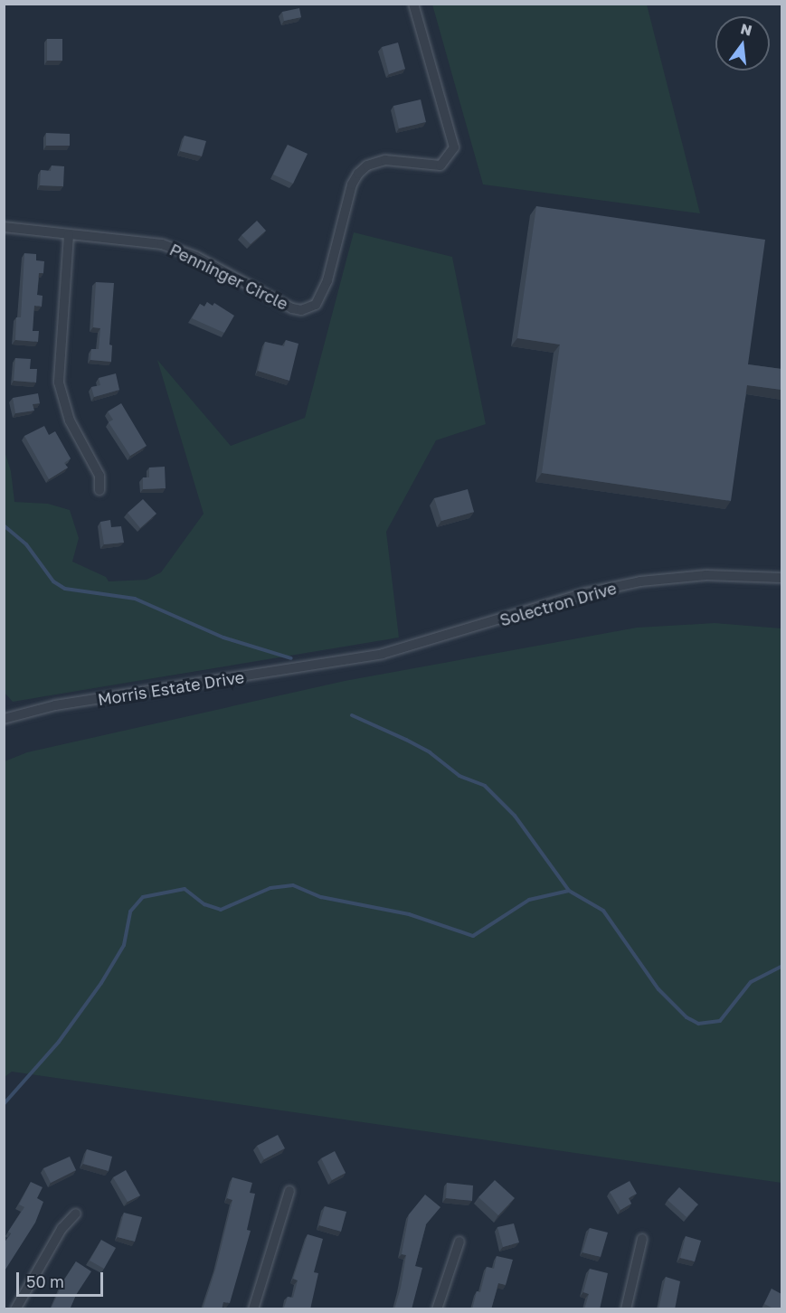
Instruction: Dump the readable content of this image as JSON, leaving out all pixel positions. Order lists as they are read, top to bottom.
{
  "streets": {
    "street": ["Penninger Circle", "Solectron Drive", "Morris Estate Drive"]
  },
  "crossings": [
    ["Solectron Drive", "Morris Estate Drive"]
  ],
  "scale_bar": "50 m",
  "north": "top"
}
